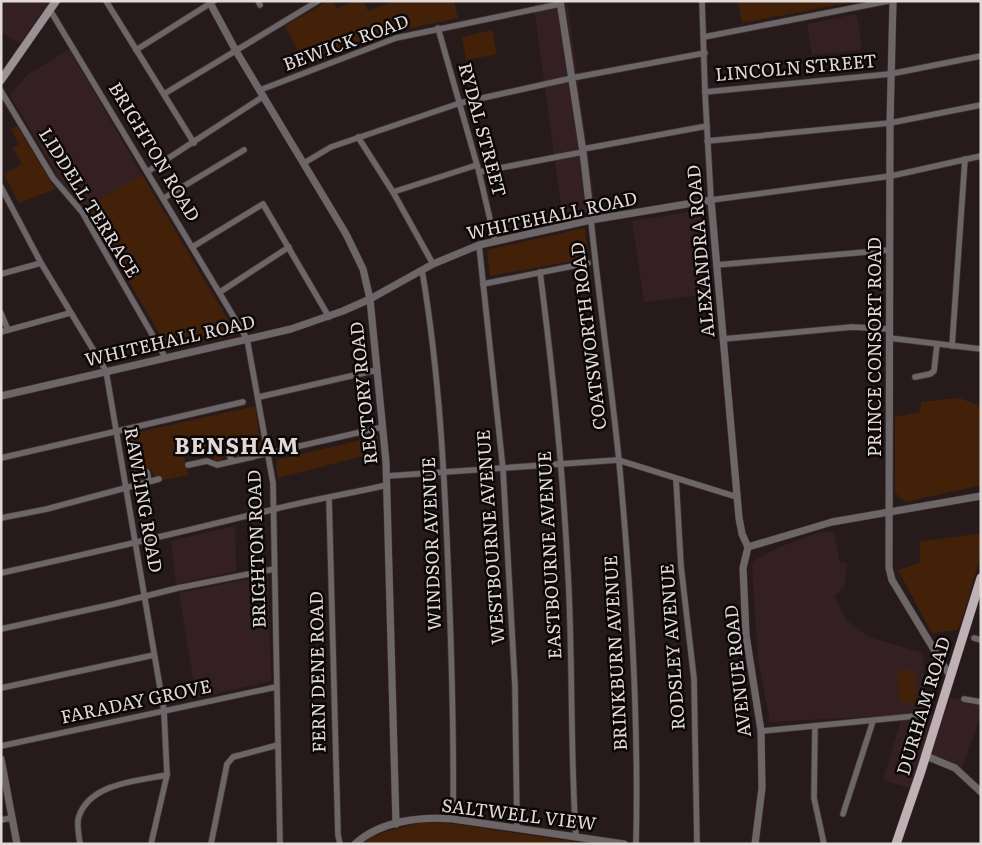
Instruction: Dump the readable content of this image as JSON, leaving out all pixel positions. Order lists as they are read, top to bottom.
{
  "streets": {
    "main road": ["DURHAM ROAD"],
    "street": [
      "BEWICK ROAD",
      "LINCOLN STREET",
      "RYDAL STREET",
      "BRIGHTON ROAD",
      "LIDDELL TERRACE",
      "WHITEHALL ROAD",
      "ALEXANDRA ROAD",
      "COATSWORTH ROAD",
      "PRINCE CONSORT ROAD",
      "RECTORY ROAD",
      "RAWLING ROAD",
      "WESTBOURNE AVENUE",
      "WINDSOR AVENUE",
      "EASTBOURNE AVENUE",
      "RODSLEY AVENUE",
      "BRINKBURN AVENUE",
      "AVENUE ROAD",
      "FERN DENE ROAD",
      "FARADAY GROVE",
      "SALTWELL VIEW"
    ]
  },
  "crossings": [
    ["BEWICK ROAD", "RYDAL STREET"],
    ["BEWICK ROAD", "BRIGHTON ROAD"],
    ["BEWICK ROAD", "COATSWORTH ROAD"],
    ["BEWICK ROAD", "RECTORY ROAD"],
    ["LINCOLN STREET", "ALEXANDRA ROAD"],
    ["LINCOLN STREET", "PRINCE CONSORT ROAD"],
    ["RYDAL STREET", "WHITEHALL ROAD"],
    ["BRIGHTON ROAD", "WHITEHALL ROAD"],
    ["BRIGHTON ROAD", "FARADAY GROVE"],
    ["LIDDELL TERRACE", "WHITEHALL ROAD"],
    ["WHITEHALL ROAD", "ALEXANDRA ROAD"],
    ["WHITEHALL ROAD", "COATSWORTH ROAD"],
    ["WHITEHALL ROAD", "PRINCE CONSORT ROAD"],
    ["WHITEHALL ROAD", "RECTORY ROAD"],
    ["WHITEHALL ROAD", "RAWLING ROAD"],
    ["WHITEHALL ROAD", "WESTBOURNE AVENUE"],
    ["WHITEHALL ROAD", "WINDSOR AVENUE"],
    ["ALEXANDRA ROAD", "AVENUE ROAD"],
    ["COATSWORTH ROAD", "BRINKBURN AVENUE"],
    ["PRINCE CONSORT ROAD", "DURHAM ROAD"],
    ["RECTORY ROAD", "SALTWELL VIEW"],
    ["RAWLING ROAD", "FARADAY GROVE"],
    ["WESTBOURNE AVENUE", "SALTWELL VIEW"],
    ["WINDSOR AVENUE", "SALTWELL VIEW"],
    ["EASTBOURNE AVENUE", "SALTWELL VIEW"]
  ],
  "districts": ["BENSHAM"]
}
